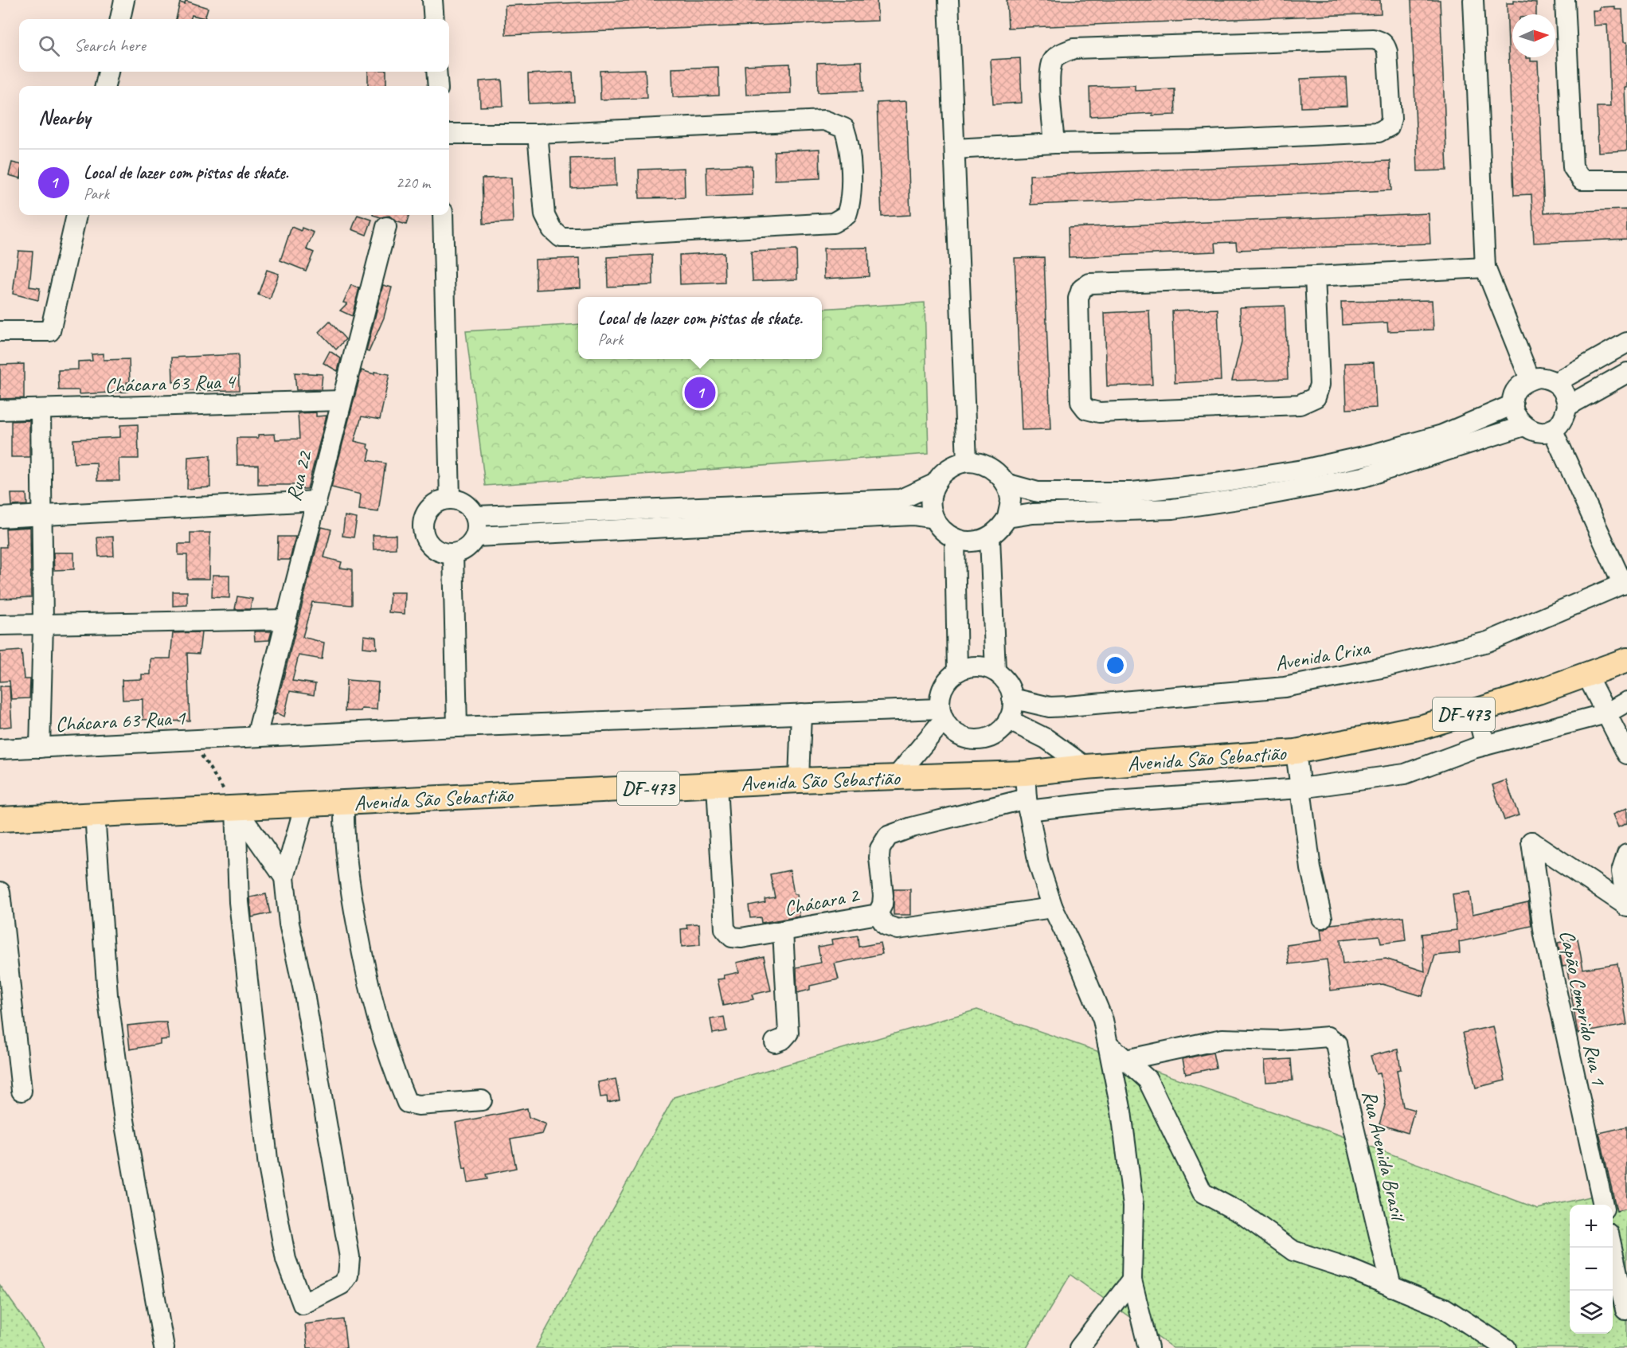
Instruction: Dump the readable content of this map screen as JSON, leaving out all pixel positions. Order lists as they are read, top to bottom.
{
  "streets": {
    "main road": ["DF-473", "Avenida São Sebastião"],
    "street": [
      "Chácara 63 Rua 4",
      "Rua 22",
      "Avenida Crixa",
      "Chácara 63 Rua 1",
      "Chácara 2",
      "Capão Comprido Rua 1",
      "Rua Avenida Brasil"
    ]
  },
  "crossings": [
    ["Chácara 63 Rua 4", "Rua 22"],
    ["Chácara 63 Rua 4", "Chácara 63 Rua 1"],
    ["Rua 22", "Chácara 63 Rua 1"],
    ["Avenida Crixa", "Chácara 63 Rua 1"],
    ["Avenida São Sebastião", "Chácara 2"]
  ],
  "north": "right",
  "page": {
    "search": "Search here",
    "heading": "Nearby",
    "list": [
      {
        "mark": "1",
        "name": "Local de lazer com pistas de skate.",
        "note": "Park",
        "value": "220 m"
      }
    ],
    "popup": ["Local de lazer com pistas de skate.", "Park"],
    "pins": "1",
    "map_buttons": ["+", "−"]
  }
}
